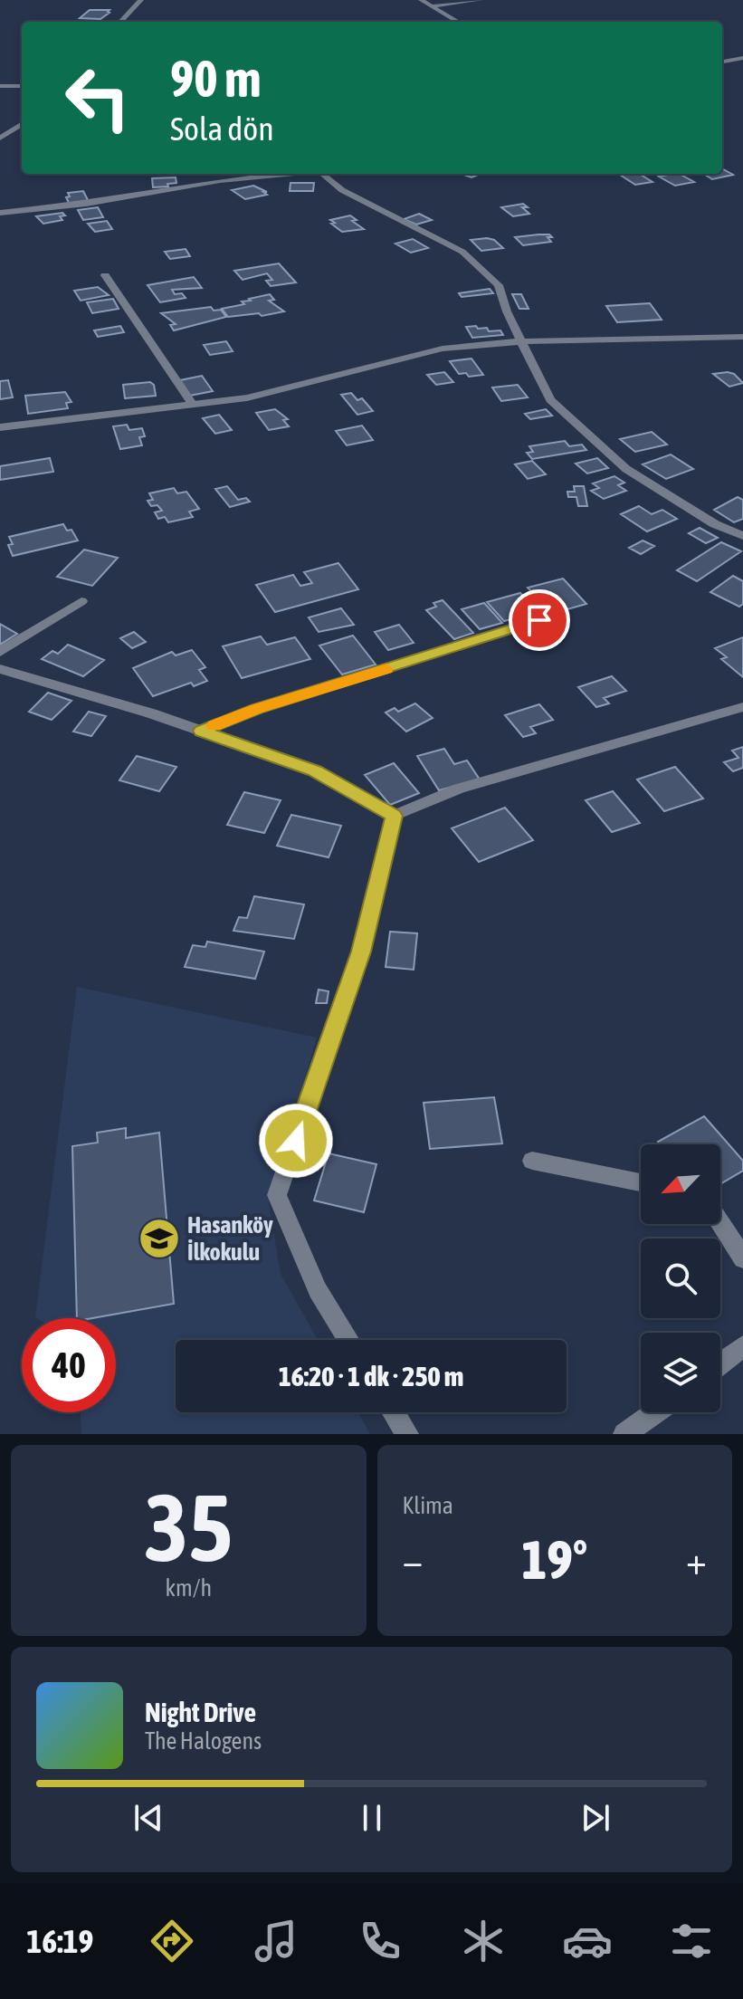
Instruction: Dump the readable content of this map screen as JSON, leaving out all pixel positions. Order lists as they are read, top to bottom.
{
  "places": {
    "school or university": ["Hasanköy İlkokulu"]
  },
  "north": "bottom left",
  "page": {
    "turn": ["90 m", "Sola dön"],
    "limit": "40",
    "trip": "16:20 · 1 dk · 250 m",
    "tile": [
      ["35", "km/h"],
      "Klima"
    ],
    "heat": ["−", "19°", "+"],
    "song": ["Night Drive", "The Halogens"],
    "tabs": "16:19"
  }
}
